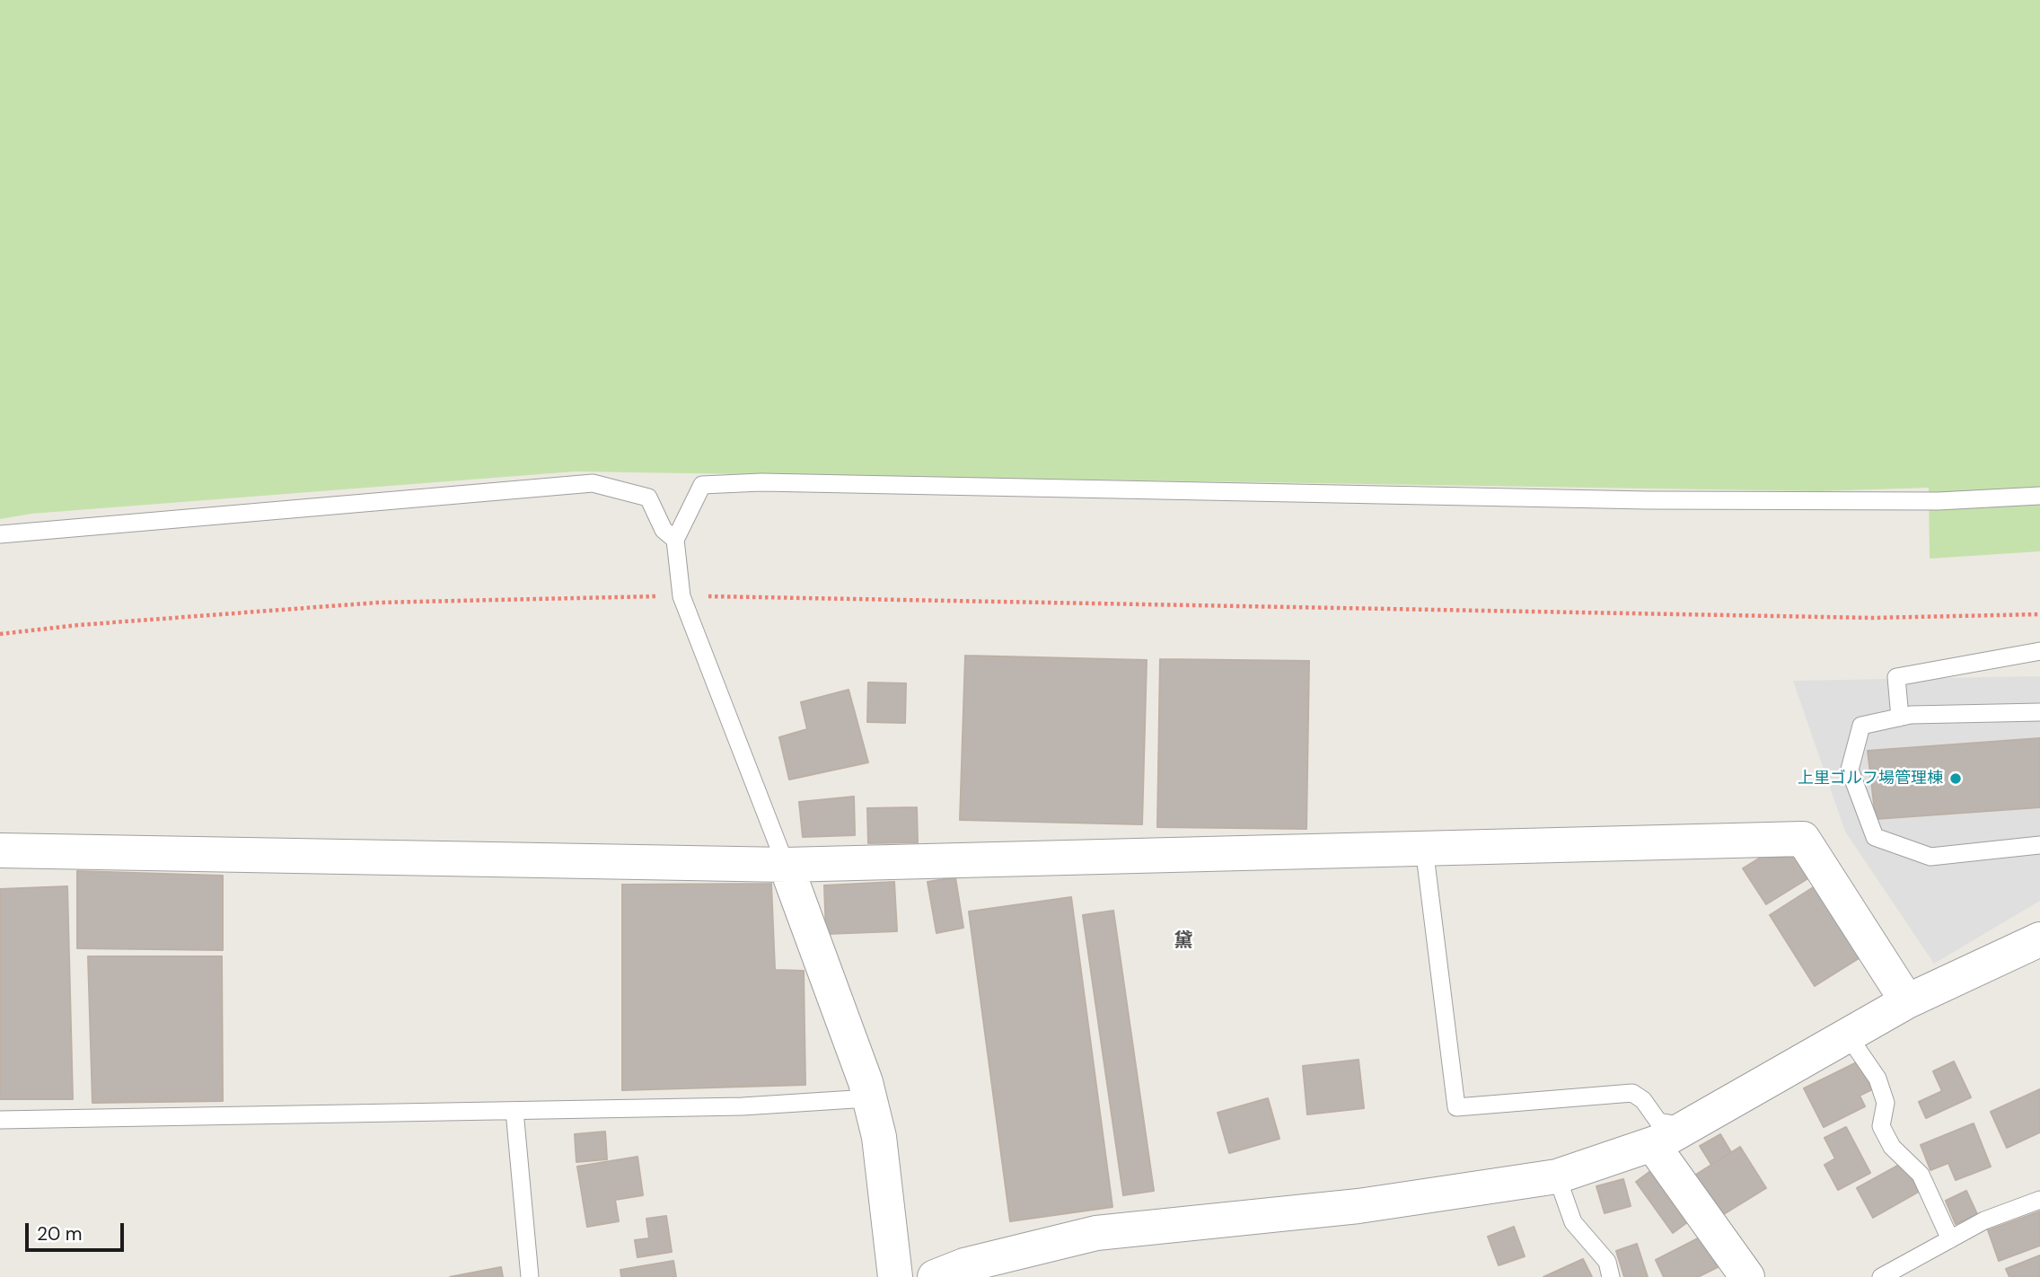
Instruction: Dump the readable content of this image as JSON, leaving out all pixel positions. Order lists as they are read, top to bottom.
{
  "districts": ["黛"],
  "places": ["上里ゴルフ場管理棟"],
  "scale_bar": "20 m"
}
